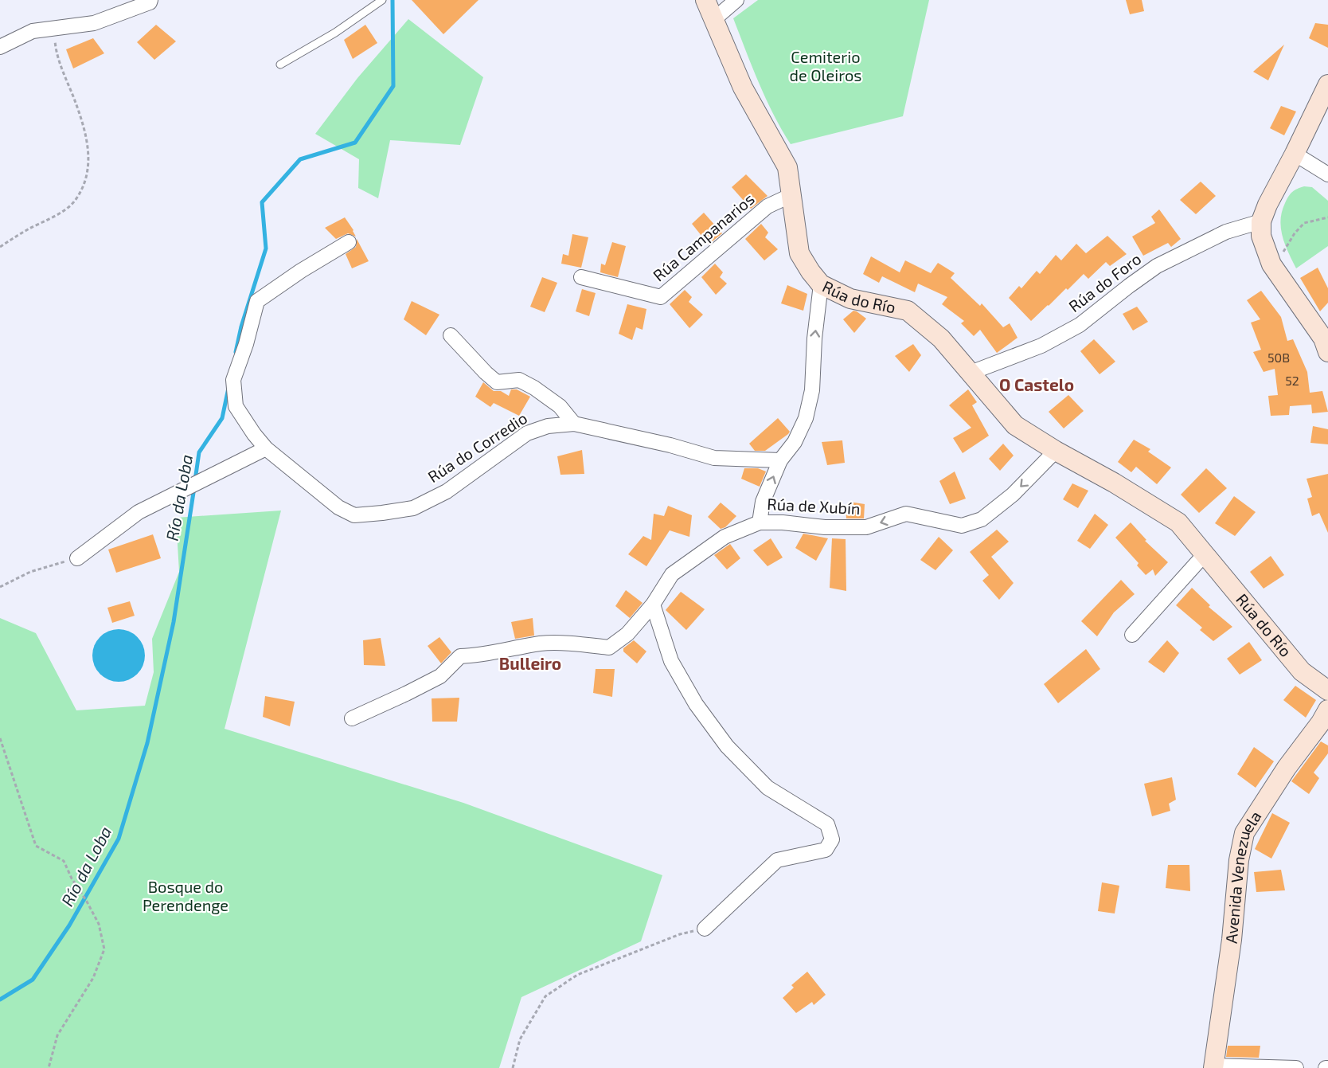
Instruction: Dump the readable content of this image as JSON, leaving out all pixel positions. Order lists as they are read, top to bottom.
{
  "streets": {
    "street": [
      "Rúa Campanarios",
      "Rúa do Foro",
      "Rúa do Río",
      "Rúa do Corredio",
      "Rúa de Xubín",
      "Avenida Venezuela"
    ]
  },
  "crossings": [
    ["Rúa Campanarios", "Rúa do Río"],
    ["Rúa do Foro", "Rúa do Río"],
    ["Rúa do Río", "Rúa de Xubín"],
    ["Rúa do Corredio", "Rúa de Xubín"]
  ],
  "districts": ["O Castelo", "Bulleiro"],
  "water": ["Río da Loba"],
  "parks": ["Cemiterio de Oleiros", "Bosque do Perendenge"],
  "house_numbers": ["50B", "52"]
}
